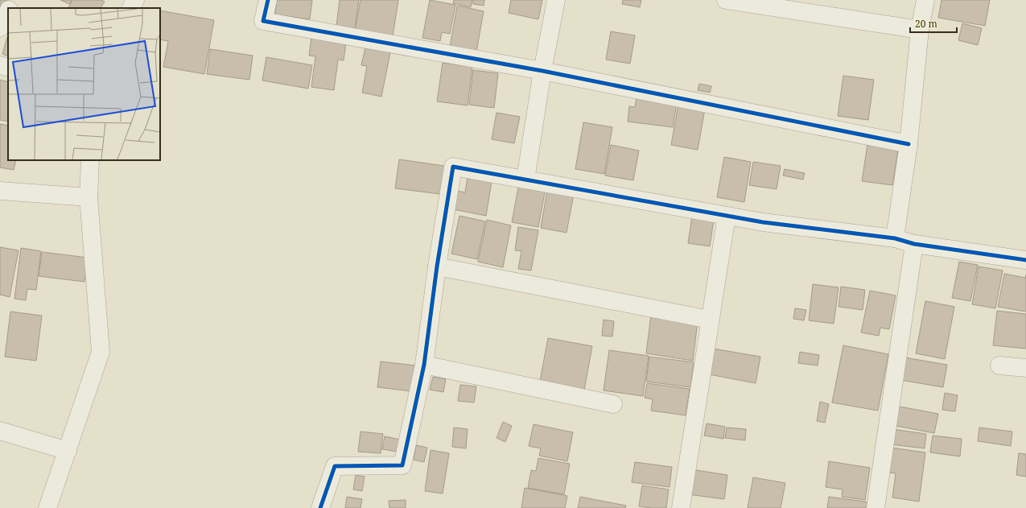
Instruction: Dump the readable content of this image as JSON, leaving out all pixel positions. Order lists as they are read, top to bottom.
{
  "scale_bar": "20 m"
}
